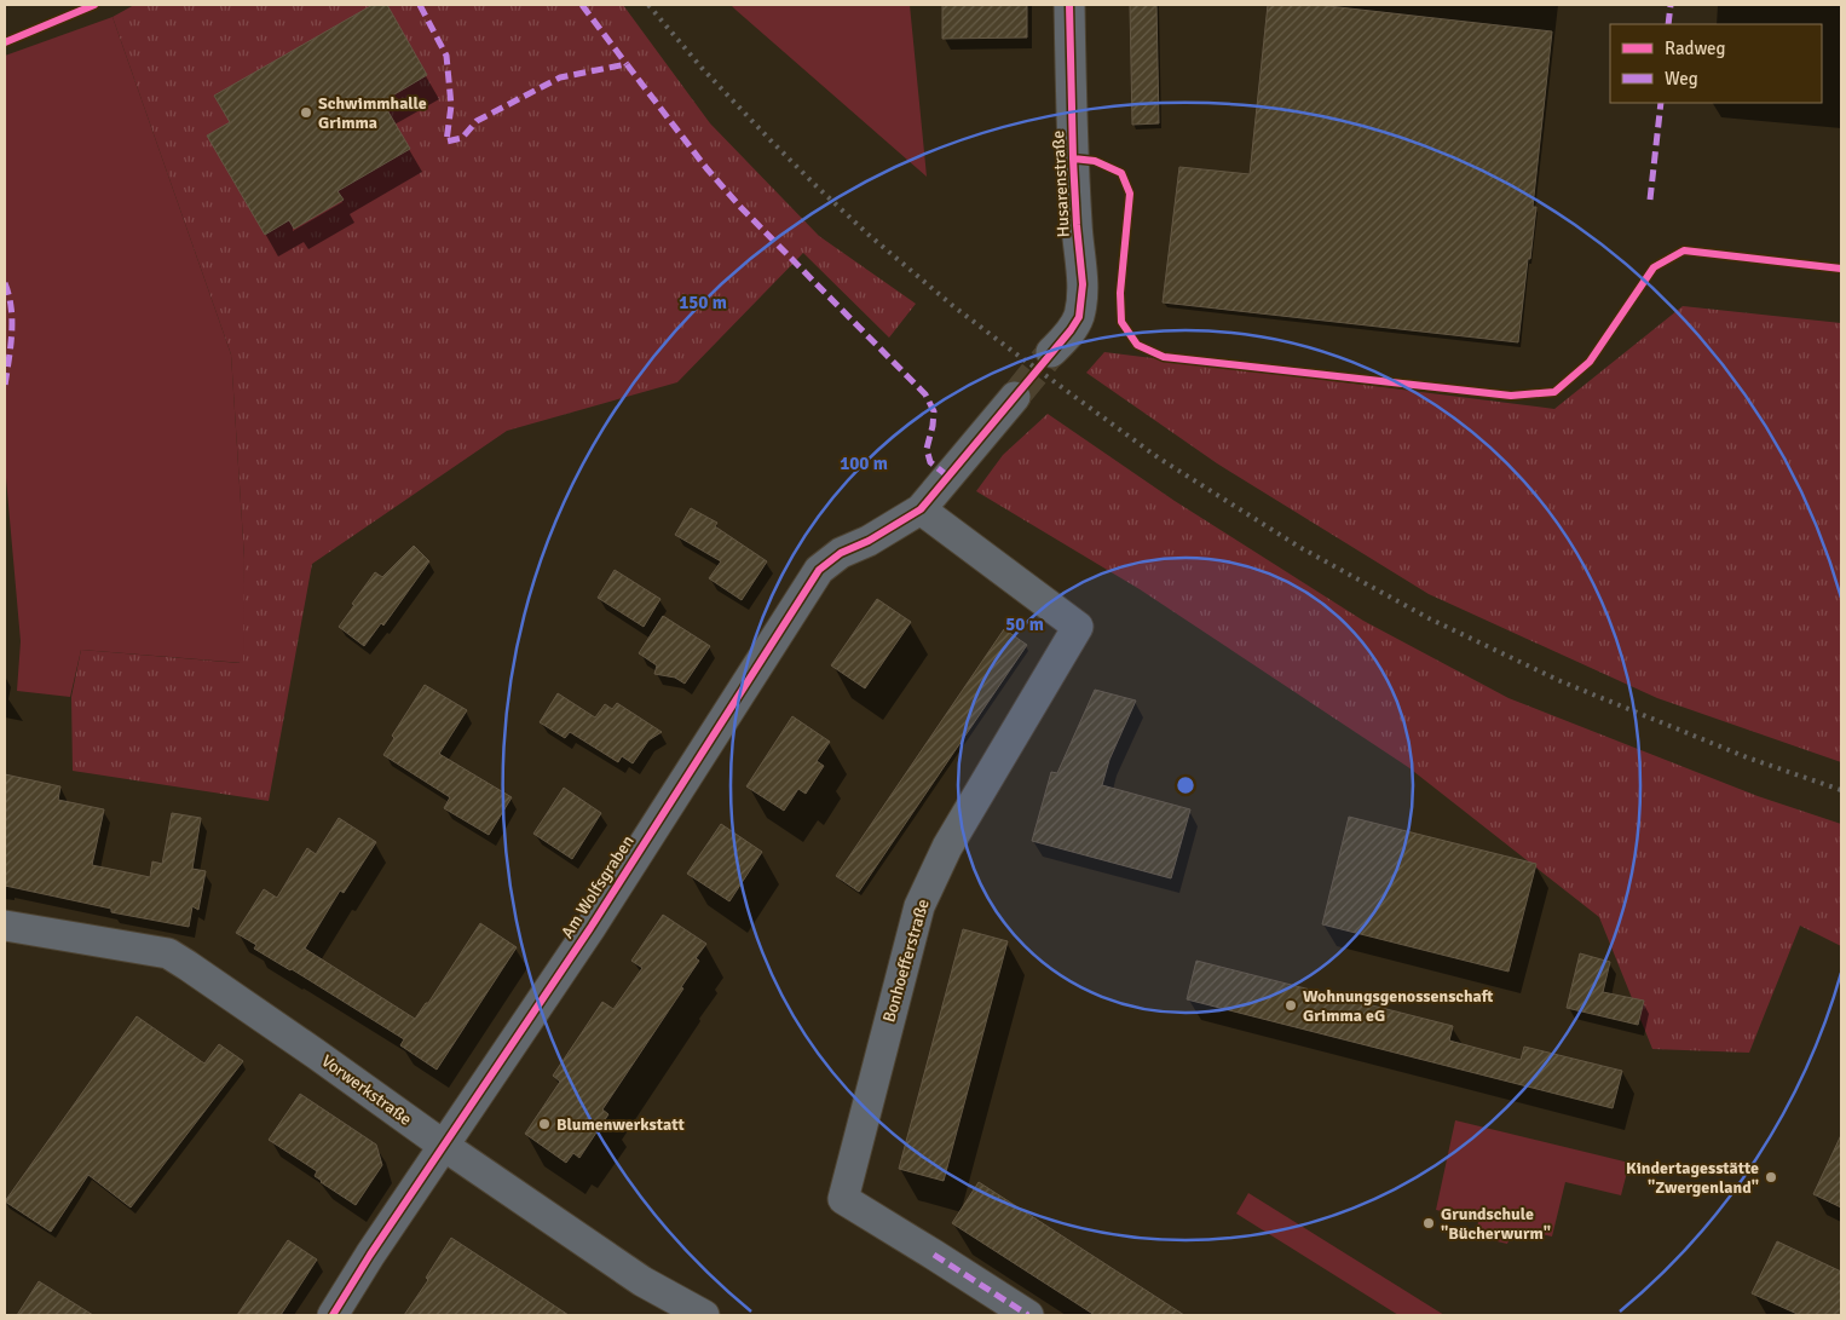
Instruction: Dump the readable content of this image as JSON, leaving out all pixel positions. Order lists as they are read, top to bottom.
{
  "streets": {
    "street": [
      "Husarenstraße",
      "Am Wolfsgraben",
      "Bonhoefferstraße",
      "Vorwerkstraße"
    ]
  },
  "crossings": [
    ["Am Wolfsgraben", "Bonhoefferstraße"],
    ["Am Wolfsgraben", "Vorwerkstraße"]
  ],
  "places": [
    "Schwimmhalle Grimma",
    "Wohnungsgenossenschaft Grimma eG",
    "Blumenwerkstatt",
    "Kindertagesstätte \"Zwergenland\"",
    "Grundschule \"Bücherwurm\""
  ],
  "legend": ["Radweg", "Weg"],
  "rings": ["150 m", "100 m", "50 m"]
}
